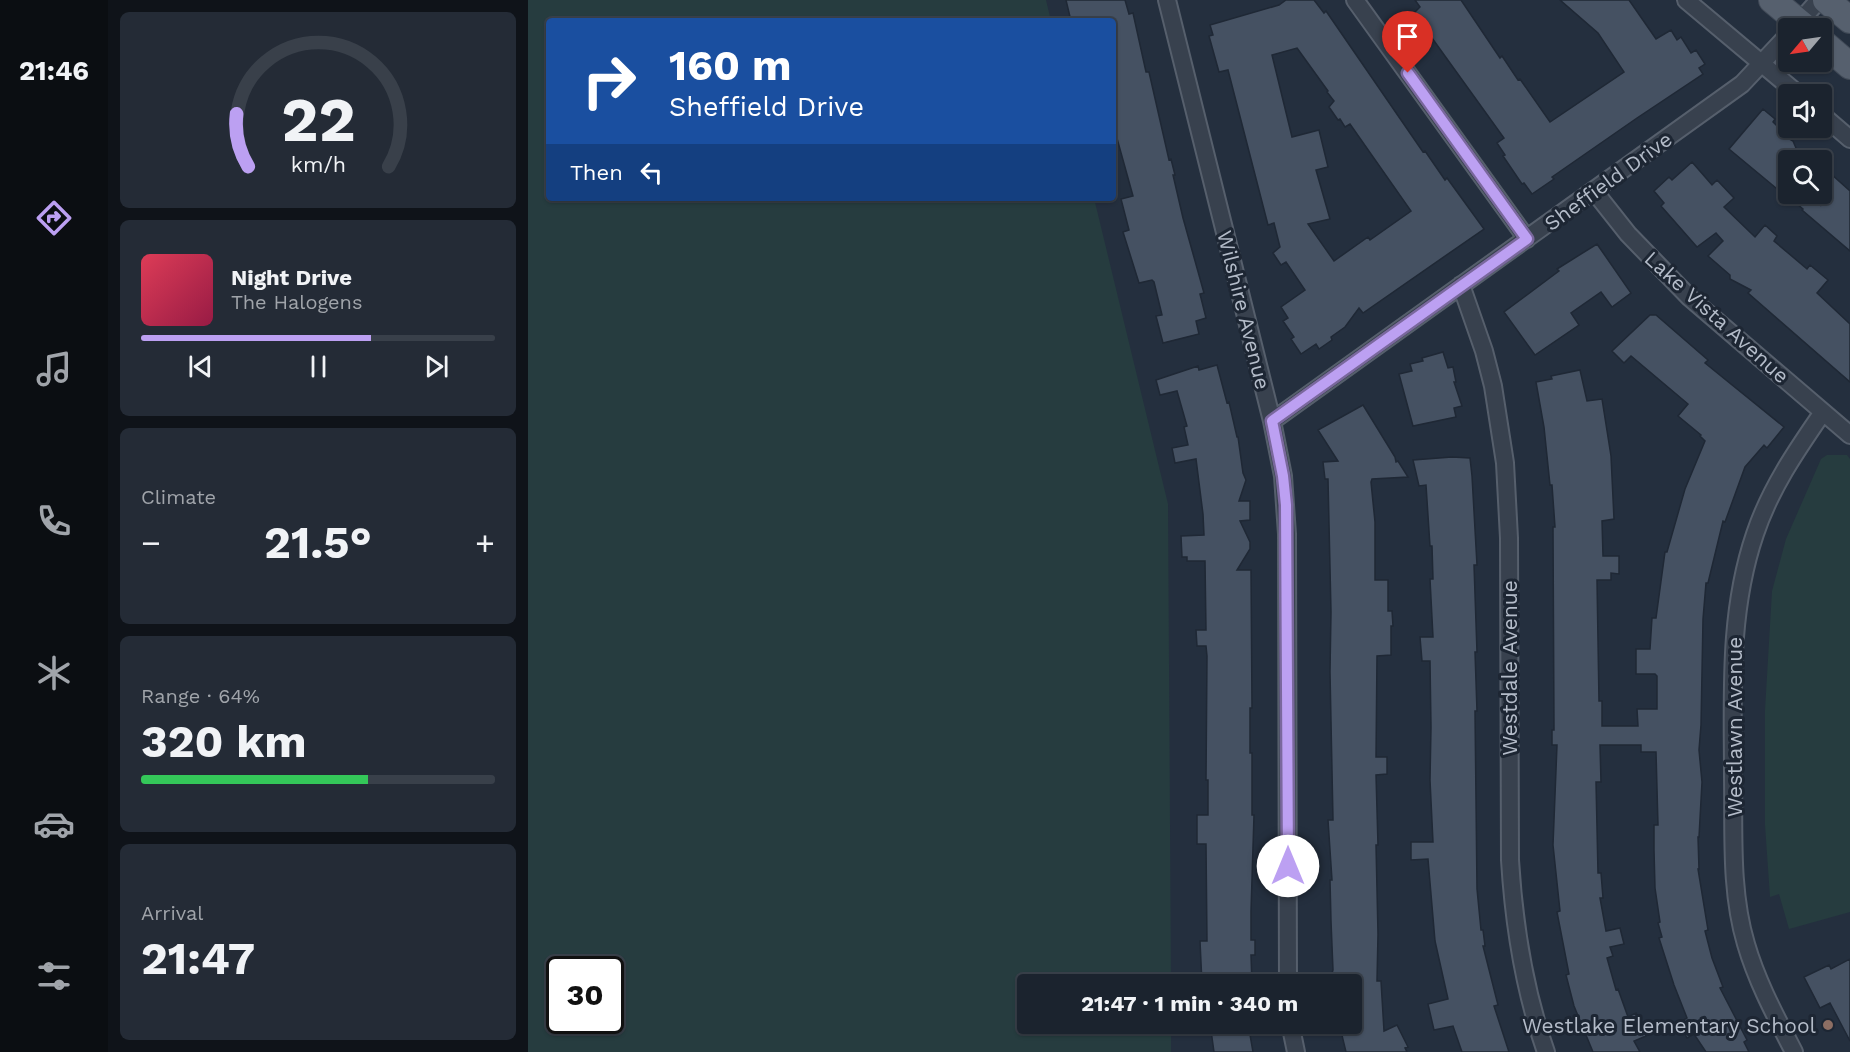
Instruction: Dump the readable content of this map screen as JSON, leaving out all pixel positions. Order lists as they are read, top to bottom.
{
  "streets": {
    "street": [
      "Sheffield Drive",
      "Wilshire Avenue",
      "Lake Vista Avenue",
      "Westdale Avenue",
      "Westlawn Avenue"
    ]
  },
  "crossings": [
    ["Sheffield Drive", "Wilshire Avenue"],
    ["Sheffield Drive", "Lake Vista Avenue"],
    ["Sheffield Drive", "Westdale Avenue"],
    ["Lake Vista Avenue", "Westlawn Avenue"]
  ],
  "places": ["Westlake Elementary School"],
  "north": "bottom left",
  "page": {
    "tabs": "21:46",
    "turn": ["160 m", "Sheffield Drive"],
    "then": "Then",
    "song": ["Night Drive", "The Halogens"],
    "tile": [
      "Climate",
      ["Range · 64%", "320 km"],
      ["Arrival", "21:47"]
    ],
    "heat": ["−", "21.5°", "+"],
    "limit": "30",
    "trip": "21:47 · 1 min · 340 m",
    "gauge": ["22", "km/h"]
  }
}
